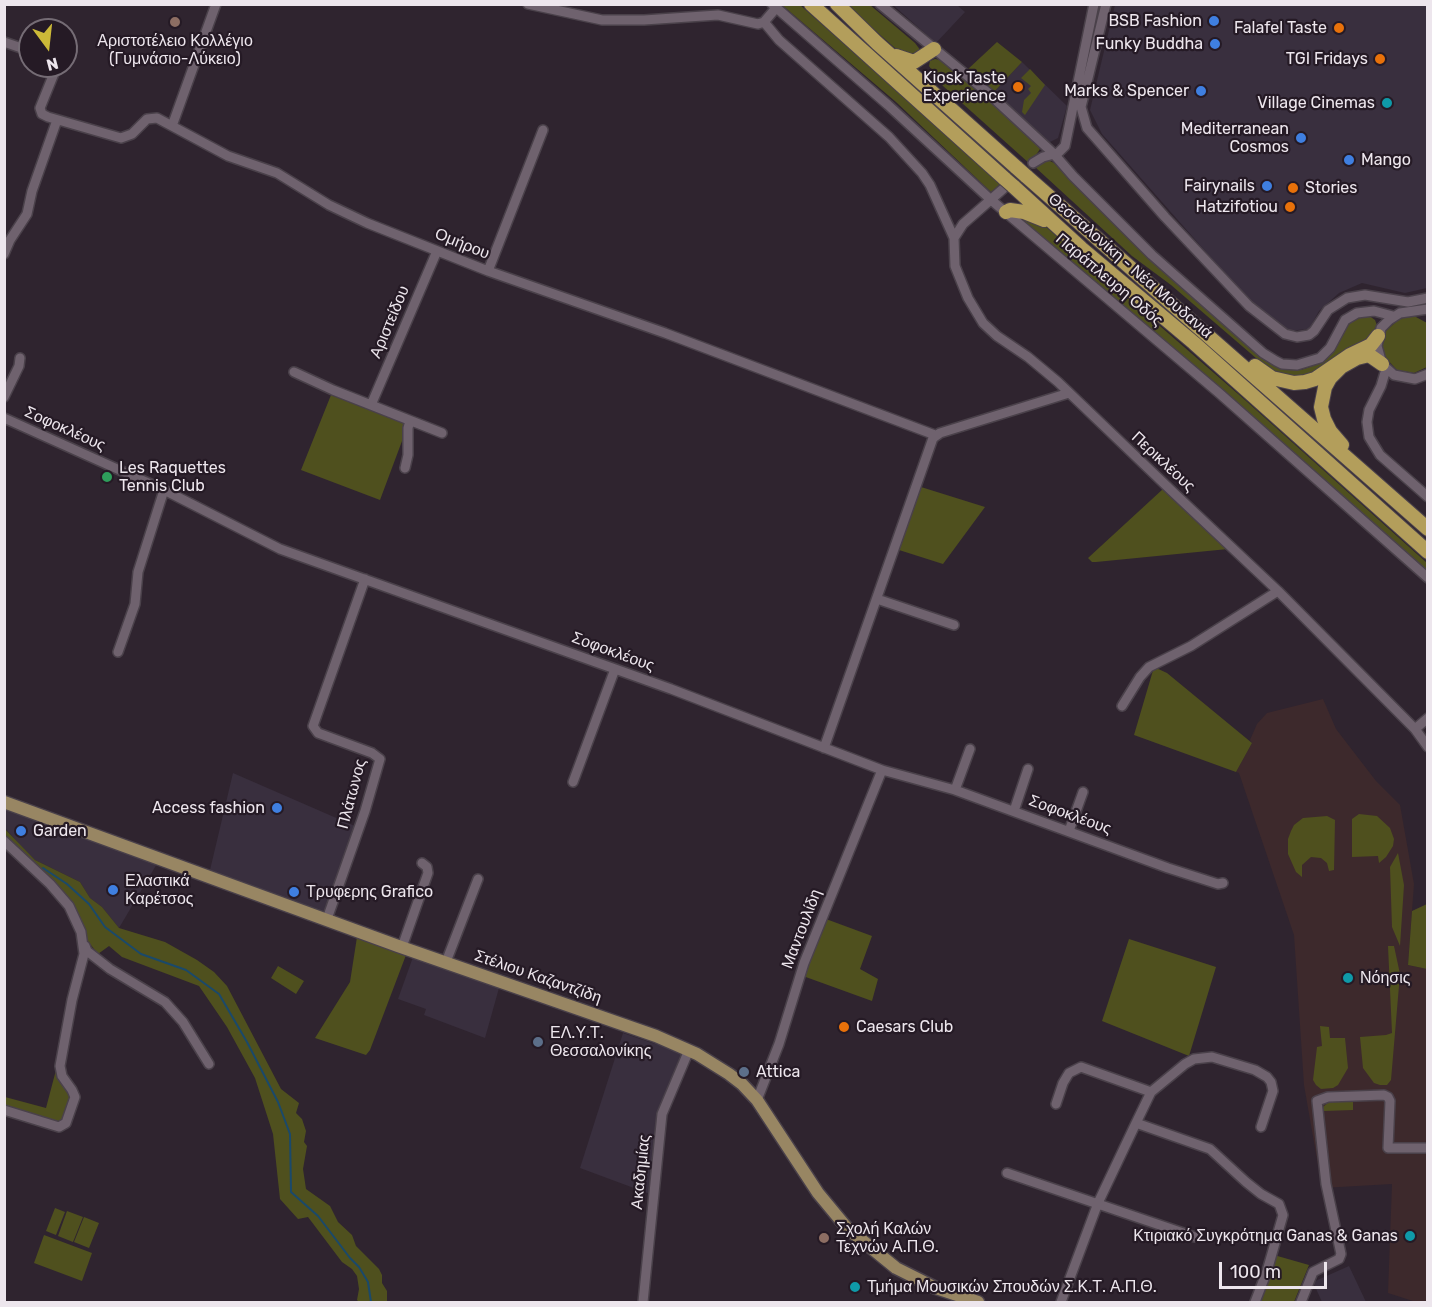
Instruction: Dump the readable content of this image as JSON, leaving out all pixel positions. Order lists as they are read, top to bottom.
{
  "streets": {
    "highway": ["Θεσσαλονίκη - Νέα Μουδανιά"],
    "main road": ["Στέλιου Καζαντζίδη"],
    "street": [
      "Ομήρου",
      "Παράπλευρη Οδός",
      "Αριστείδου",
      "Σοφοκλέους",
      "Περικλέους",
      "Πλάτωνος",
      "Μαντουλίδη",
      "Ακαδημίας"
    ]
  },
  "crossings": [
    ["Ομήρου", "Αριστείδου"],
    ["Σοφοκλέους", "Πλάτωνος"],
    ["Σοφοκλέους", "Μαντουλίδη"],
    ["Πλάτωνος", "Στέλιου Καζαντζίδη"],
    ["Μαντουλίδη", "Στέλιου Καζαντζίδη"],
    ["Στέλιου Καζαντζίδη", "Ακαδημίας"]
  ],
  "places": [
    "BSB Fashion",
    "Αριστοτέλειο Κολλέγιο (Γυμνάσιο-Λύκειο)",
    "Falafel Taste",
    "Funky Buddha",
    "TGI Fridays",
    "Kiosk Taste Experience",
    "Marks & Spencer",
    "Village Cinemas",
    "Mediterranean Cosmos",
    "Mango",
    "Fairynails",
    "Stories",
    "Hatzifotiou",
    "Les Raquettes Tennis Club",
    "Access fashion",
    "Garden",
    "Ελαστικά Καρέτσος",
    "Τρυφερης Grafico",
    "Νόησις",
    "Caesars Club",
    "ΕΛ.Υ.Τ. Θεσσαλονίκης",
    "Attica",
    "Κτιριακό Συγκρότημα Ganas & Ganas",
    "Σχολή Καλών Τεχνών Α.Π.Θ.",
    "Τμήμα Μουσικών Σπουδών Σ.Κ.Τ. Α.Π.Θ."
  ],
  "scale_bar": "100 m",
  "north": "bottom"
}
